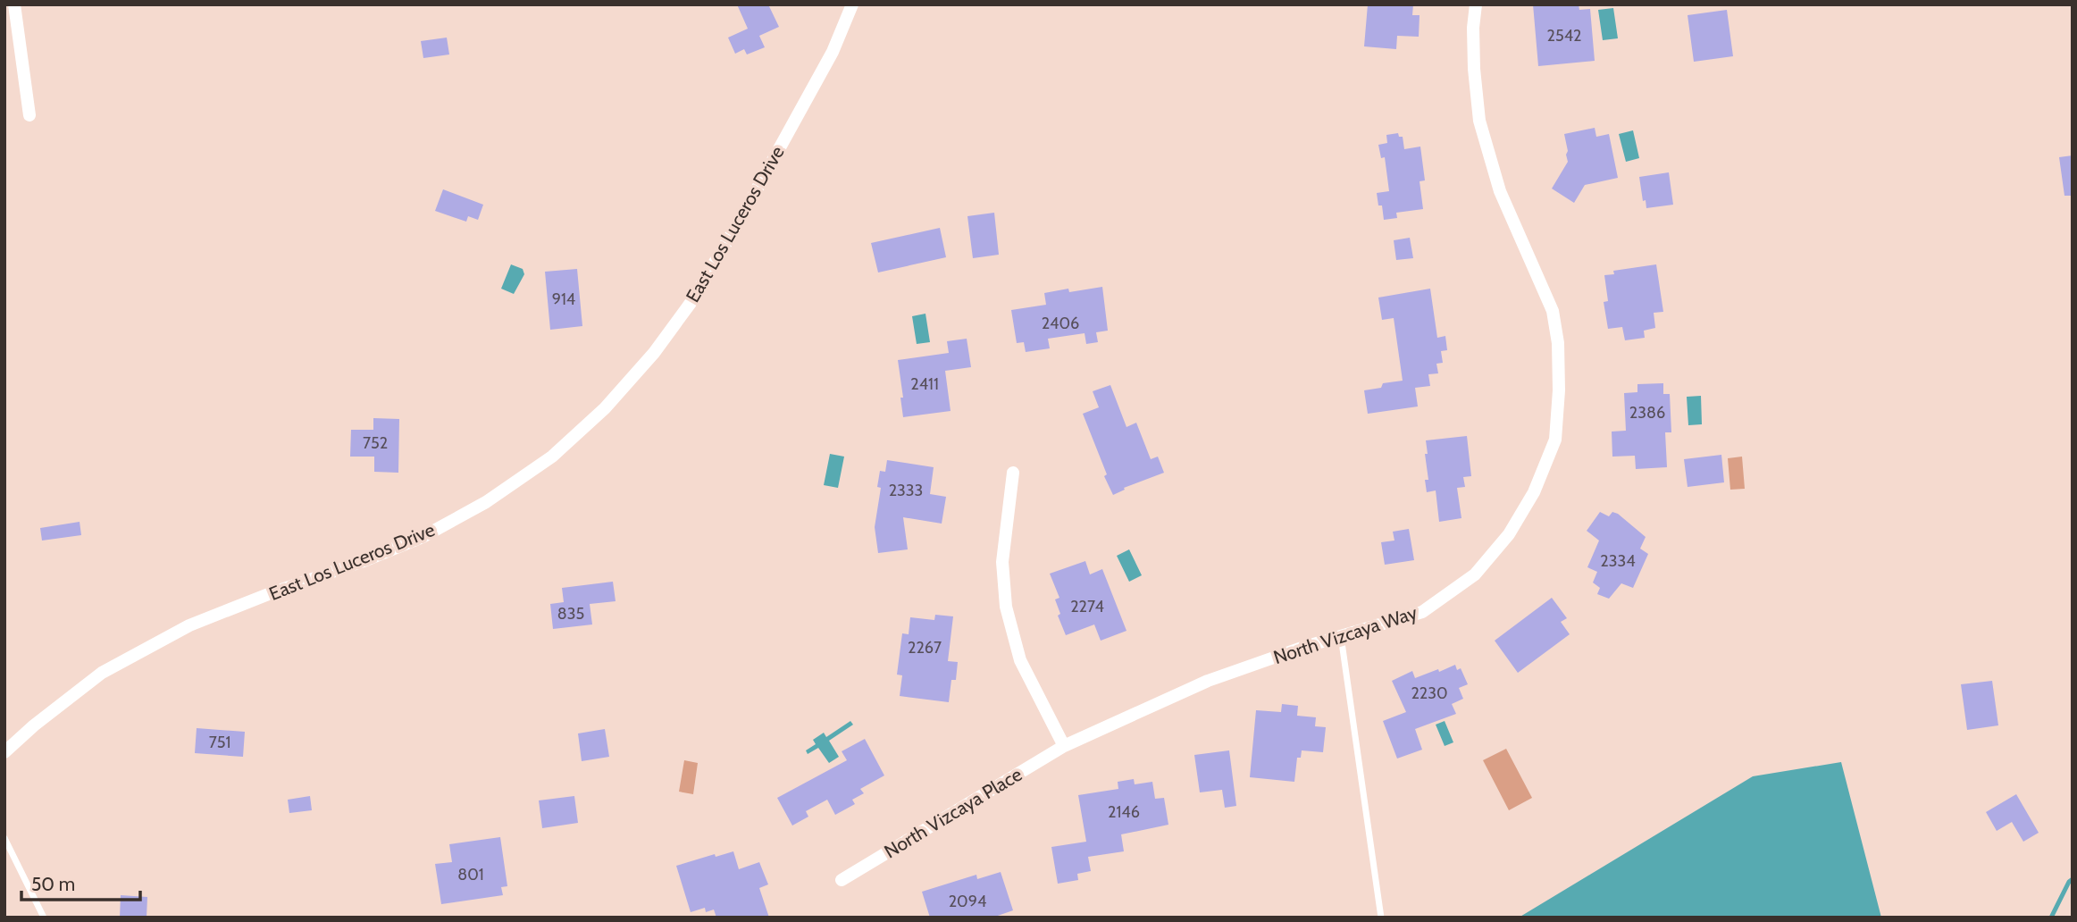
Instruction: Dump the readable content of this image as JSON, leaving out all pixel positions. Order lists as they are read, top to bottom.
{
  "streets": {
    "street": ["East Los Luceros Drive", "North Vizcaya Way", "North Vizcaya Place"]
  },
  "crossings": [
    ["North Vizcaya Way", "North Vizcaya Place"]
  ],
  "house_numbers": [
    "2542",
    "914",
    "2406",
    "2411",
    "2386",
    "752",
    "2333",
    "2334",
    "2274",
    "835",
    "2267",
    "2230",
    "751",
    "2146",
    "801",
    "2094"
  ],
  "scale_bar": "50 m"
}
